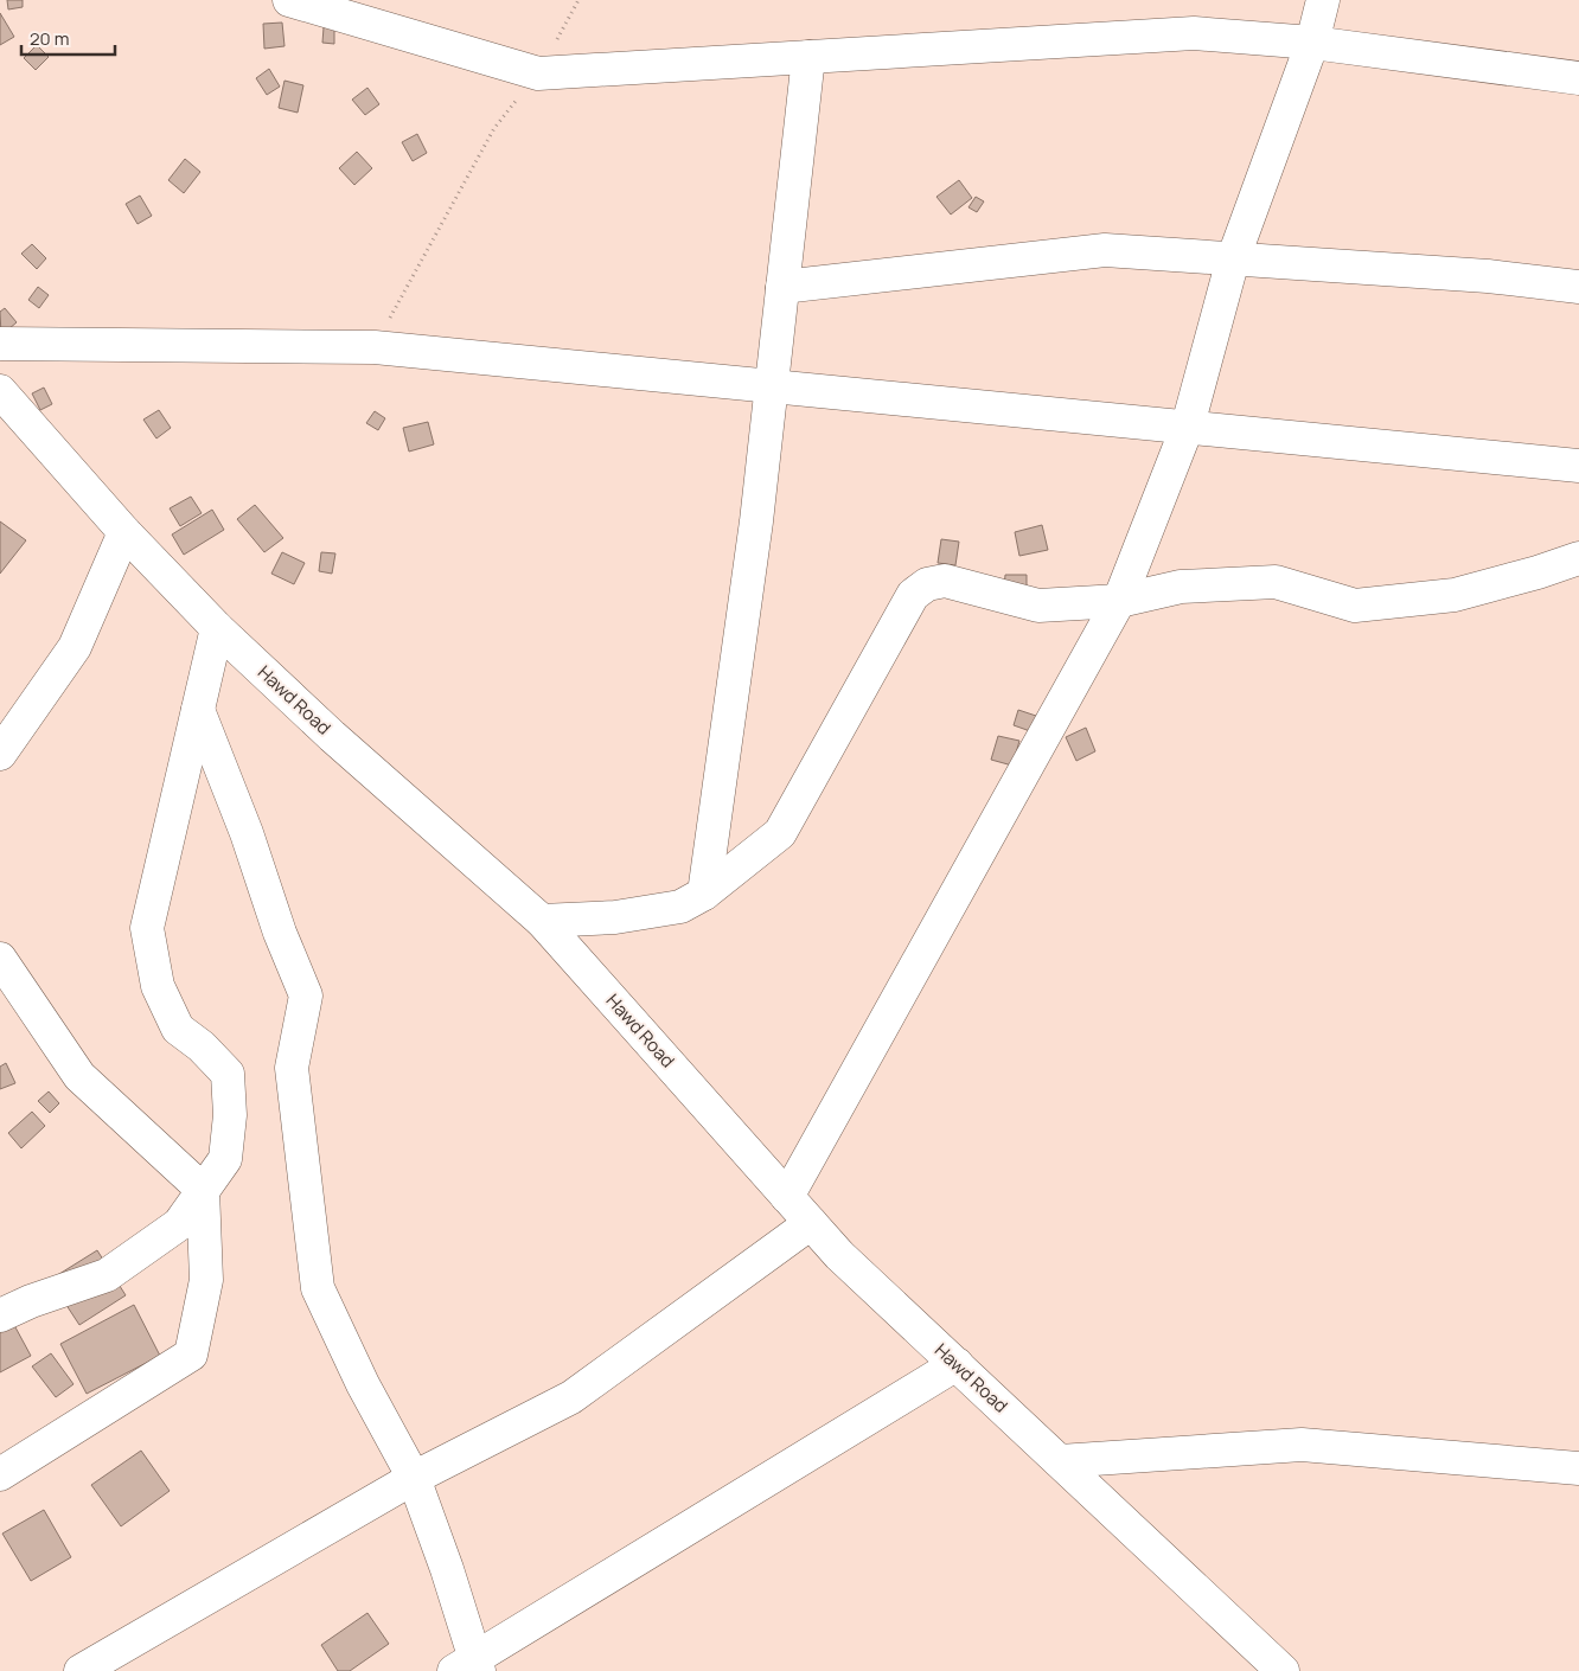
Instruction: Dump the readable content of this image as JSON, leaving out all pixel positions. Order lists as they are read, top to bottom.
{
  "streets": {
    "street": ["Hawd Road"]
  },
  "scale_bar": "20 m"
}
